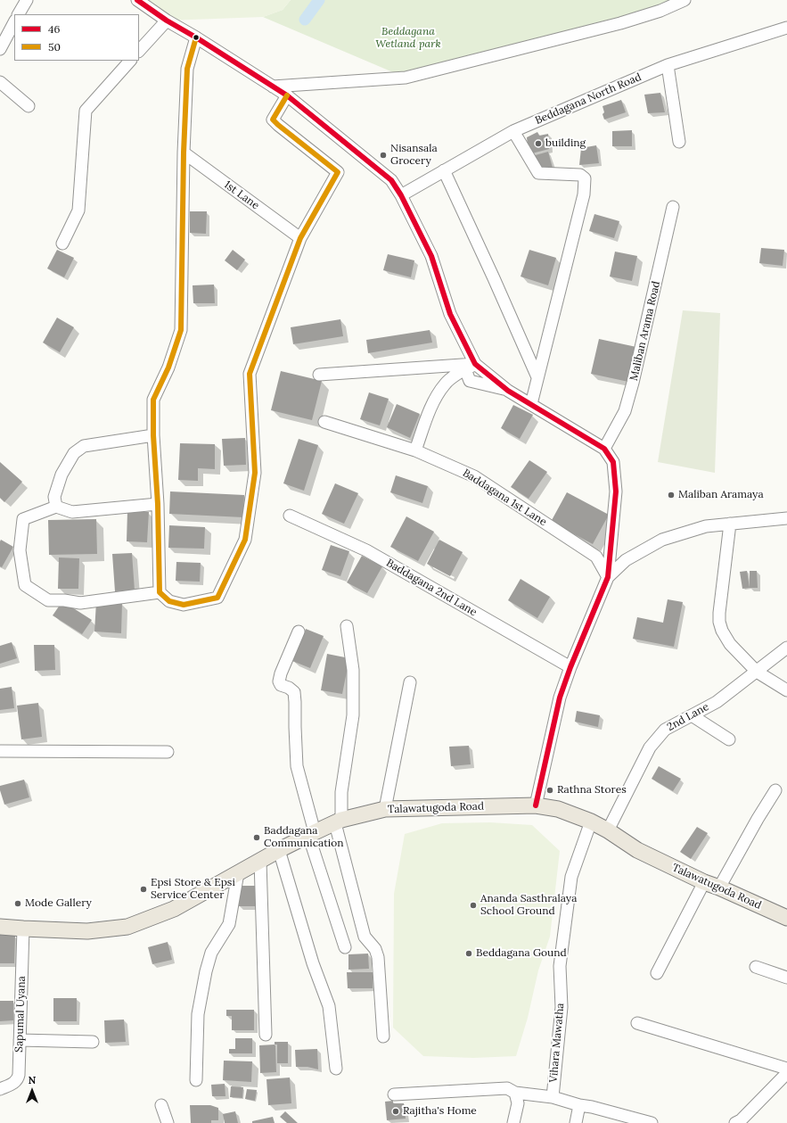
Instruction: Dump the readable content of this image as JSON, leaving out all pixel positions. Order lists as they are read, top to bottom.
{
  "streets": {
    "main road": ["Talawatugoda Road"],
    "street": [
      "Beddagana North Road",
      "1st Lane",
      "Maliban Arama Road",
      "Baddagana 1st Lane",
      "Baddagana 2nd Lane",
      "2nd Lane",
      "Sapumal Uyana",
      "Vihara Mawatha"
    ]
  },
  "crossings": [
    ["2nd Lane", "Talawatugoda Road"],
    ["Talawatugoda Road", "Sapumal Uyana"],
    ["Talawatugoda Road", "Vihara Mawatha"]
  ],
  "parks": ["Beddagana Wetland park"],
  "places": [
    "building",
    "Nisansala Grocery",
    "Maliban Aramaya",
    "Rathna Stores",
    "Baddagana Communication",
    "Epsi Store & Epsi Service Center",
    "Mode Gallery",
    "Ananda Sasthralaya School Ground",
    "Beddagana Gound",
    "Rajitha's Home"
  ],
  "lines": ["transit line 46", "transit line 50"],
  "legend": ["46", "50"],
  "north": "top"
}
